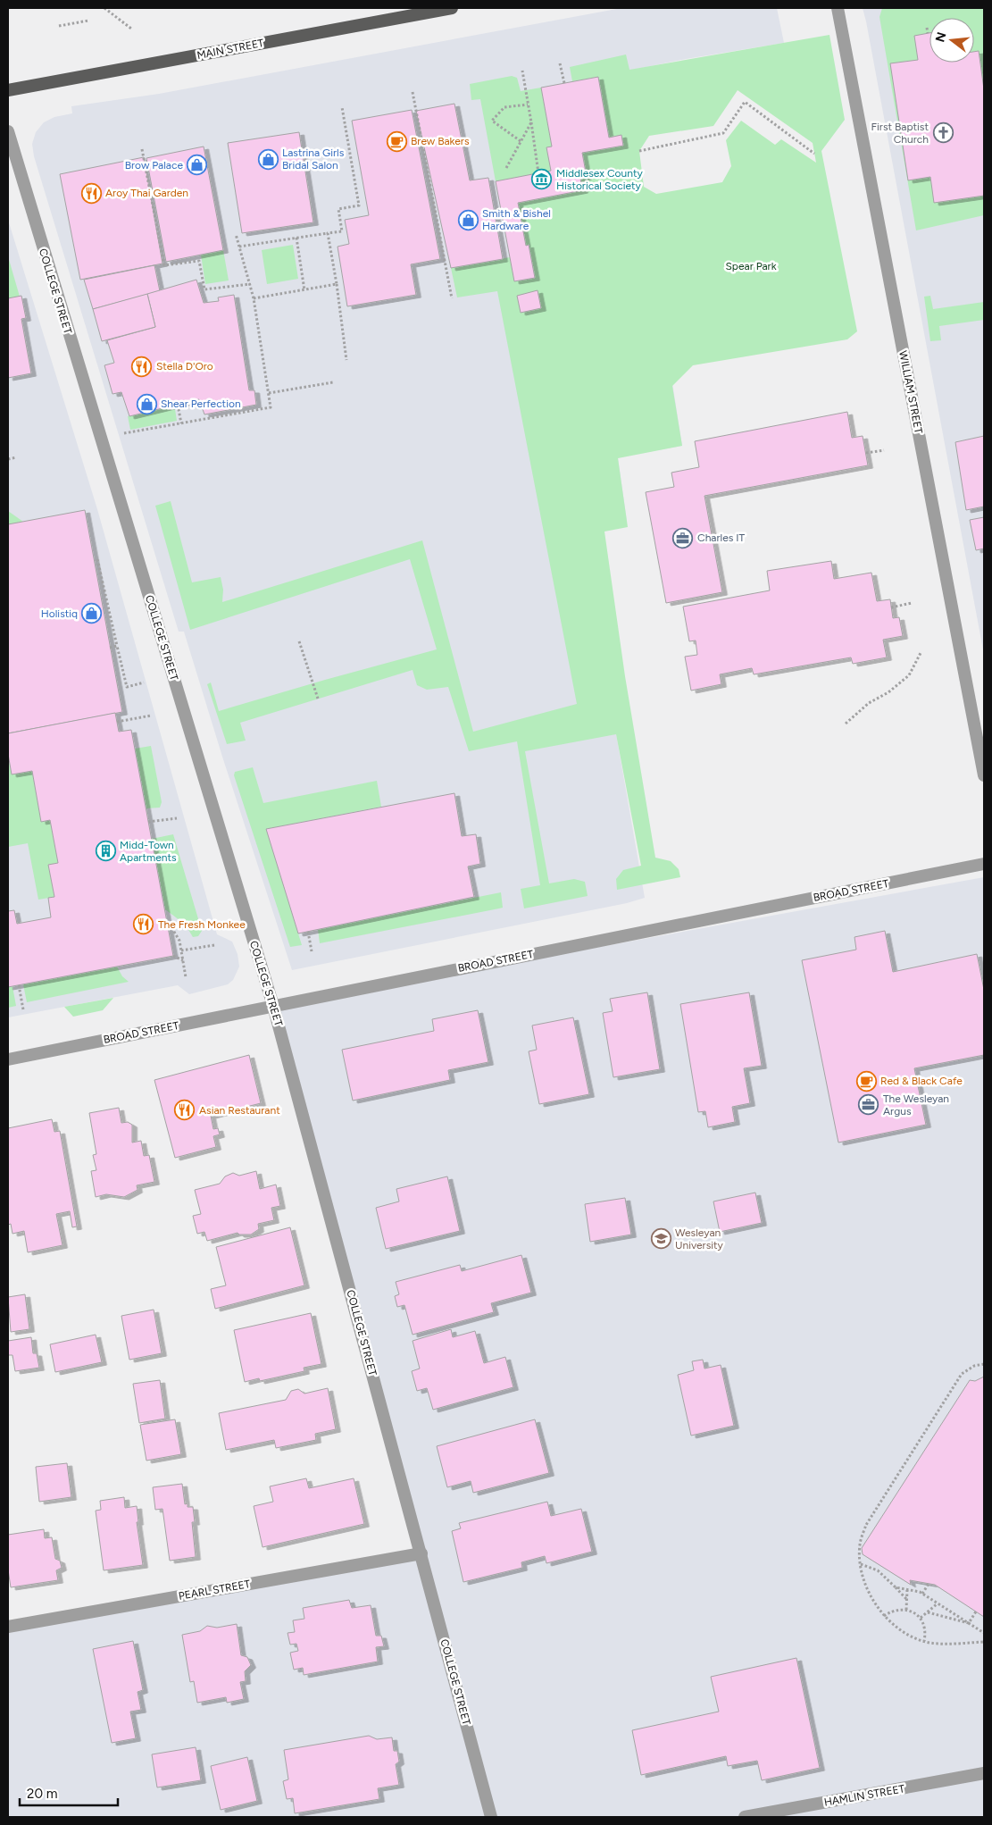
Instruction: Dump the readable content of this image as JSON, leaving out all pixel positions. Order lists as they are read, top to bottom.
{
  "streets": {
    "main road": ["MAIN STREET"],
    "street": [
      "COLLEGE STREET",
      "WILLIAM STREET",
      "BROAD STREET",
      "PEARL STREET",
      "HAMLIN STREET"
    ]
  },
  "crossings": [
    ["COLLEGE STREET", "BROAD STREET"],
    ["COLLEGE STREET", "PEARL STREET"]
  ],
  "parks": ["Spear Park"],
  "places": {
    "church": ["First Baptist Church"],
    "cafe": ["Brew Bakers", "Red & Black Cafe"],
    "shop": [
      "Lastrina Girls Bridal Salon",
      "Brow Palace",
      "Smith & Bishel Hardware",
      "Shear Perfection",
      "Holistiq"
    ],
    "museum": ["Middlesex County Historical Society"],
    "restaurant": [
      "Aroy Thai Garden",
      "Stella D'Oro",
      "The Fresh Monkee",
      "Asian Restaurant"
    ],
    "office": ["Charles IT", "The Wesleyan Argus"],
    "building": ["Midd-Town Apartments"],
    "school or university": ["Wesleyan University"]
  },
  "scale_bar": "20 m",
  "north": "left"
}
